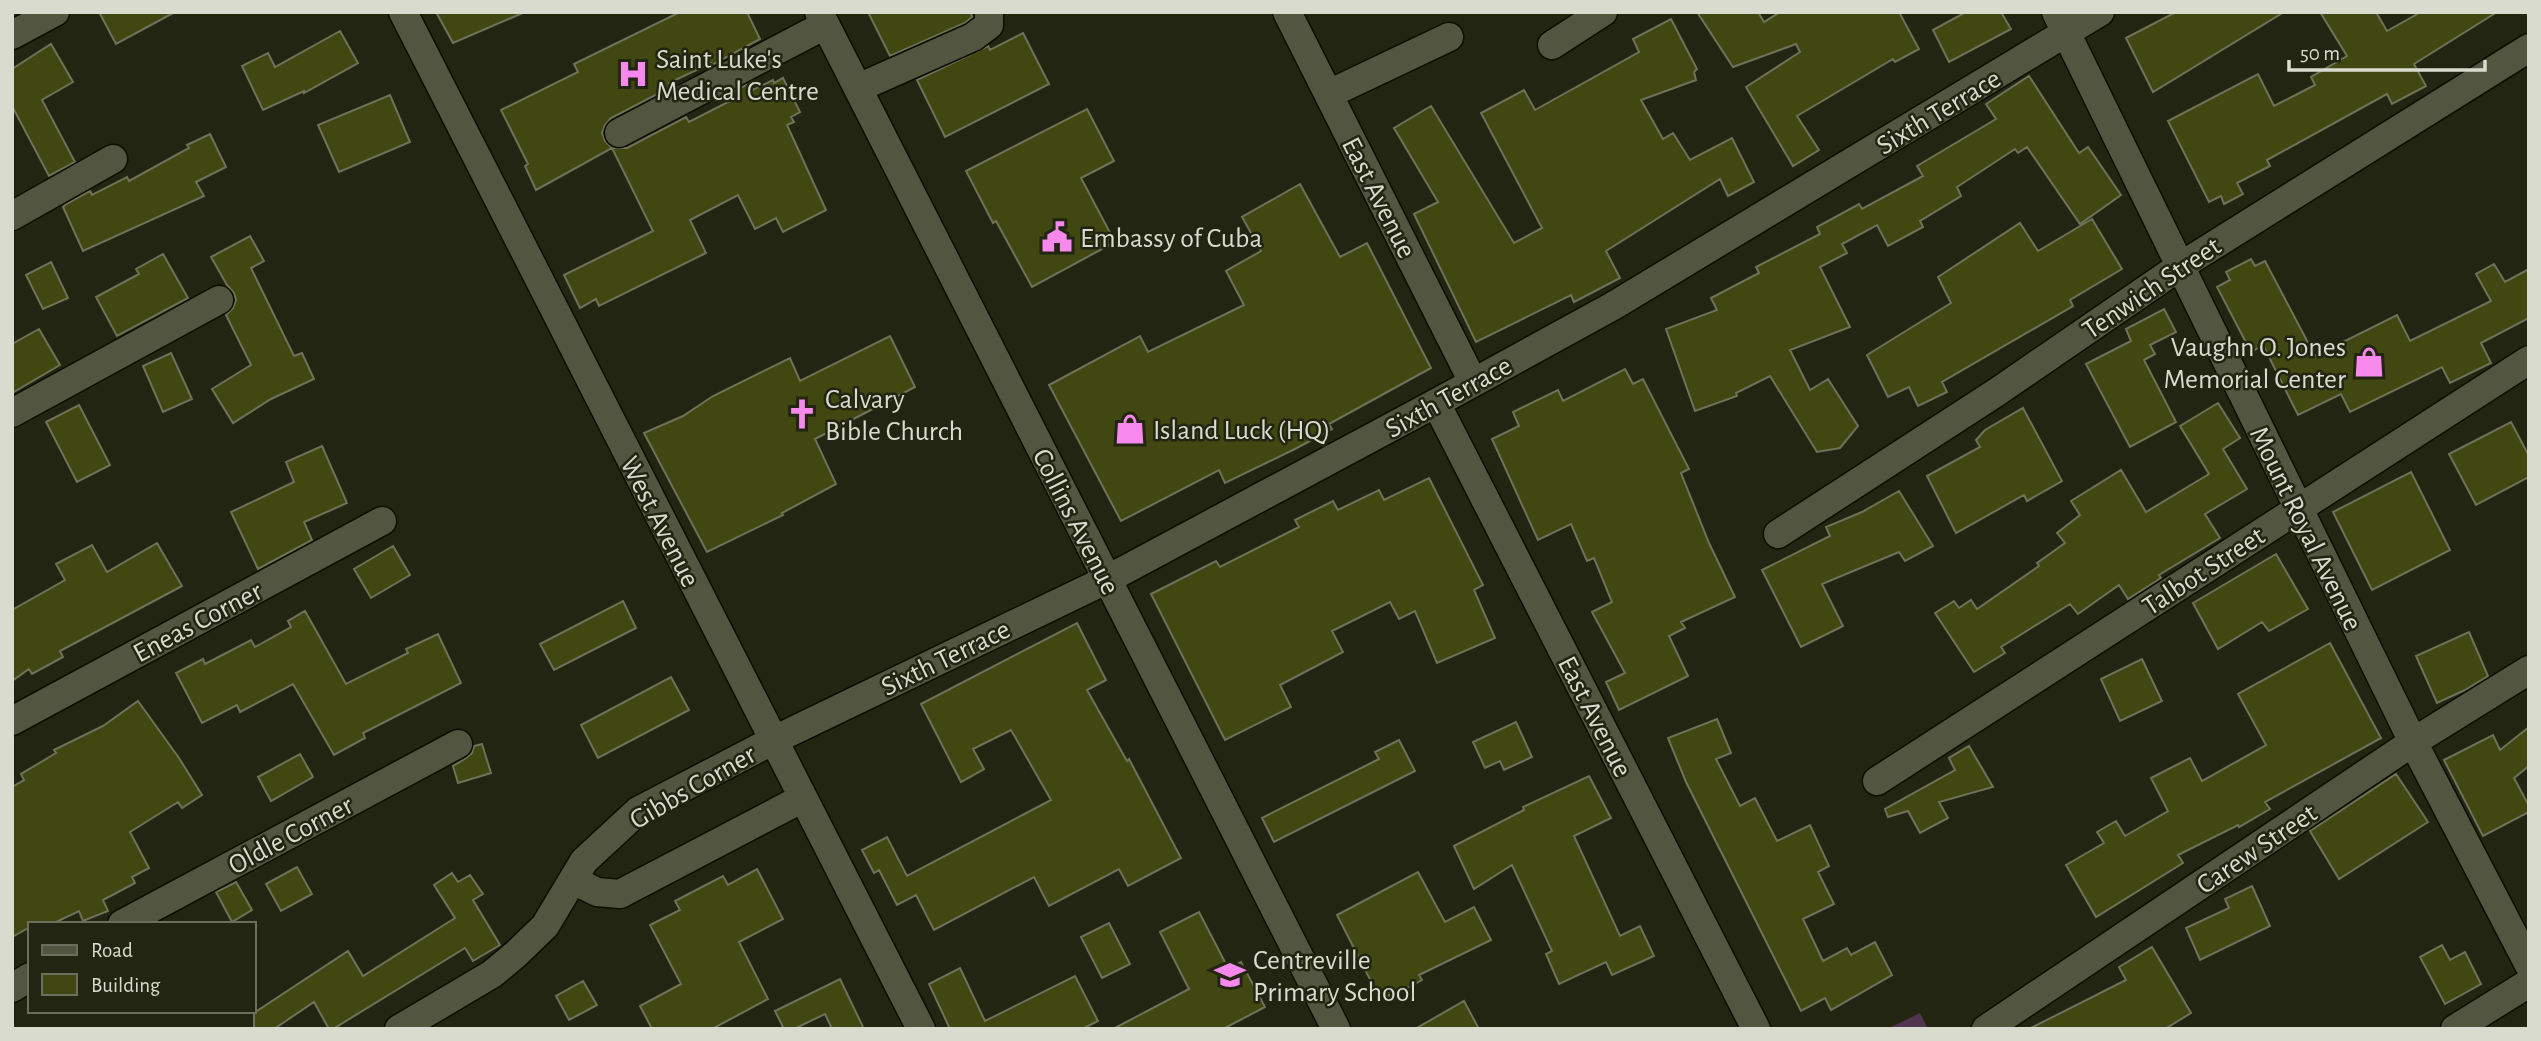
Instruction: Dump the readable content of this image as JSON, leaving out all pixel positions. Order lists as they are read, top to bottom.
{
  "streets": {
    "street": [
      "Sixth Terrace",
      "East Avenue",
      "Tenwich Street",
      "West Avenue",
      "Collins Avenue",
      "Mount Royal Avenue",
      "Talbot Street",
      "Eneas Corner",
      "Gibbs Corner",
      "Oldle Corner",
      "Carew Street"
    ]
  },
  "crossings": [
    ["Sixth Terrace", "East Avenue"],
    ["Sixth Terrace", "West Avenue"],
    ["Sixth Terrace", "Collins Avenue"],
    ["Sixth Terrace", "Mount Royal Avenue"],
    ["Sixth Terrace", "Gibbs Corner"],
    ["Tenwich Street", "Mount Royal Avenue"],
    ["West Avenue", "Gibbs Corner"],
    ["Mount Royal Avenue", "Talbot Street"],
    ["Mount Royal Avenue", "Carew Street"]
  ],
  "places": {
    "hospital": ["Saint Luke's Medical Centre"],
    "public building": ["Embassy of Cuba"],
    "shop": ["Vaughn O. Jones Memorial Center", "Island Luck (HQ)"],
    "church": ["Calvary Bible Church"],
    "school or university": ["Centreville Primary School"]
  },
  "legend": ["Road", "Building"],
  "scale_bar": "50 m"
}
